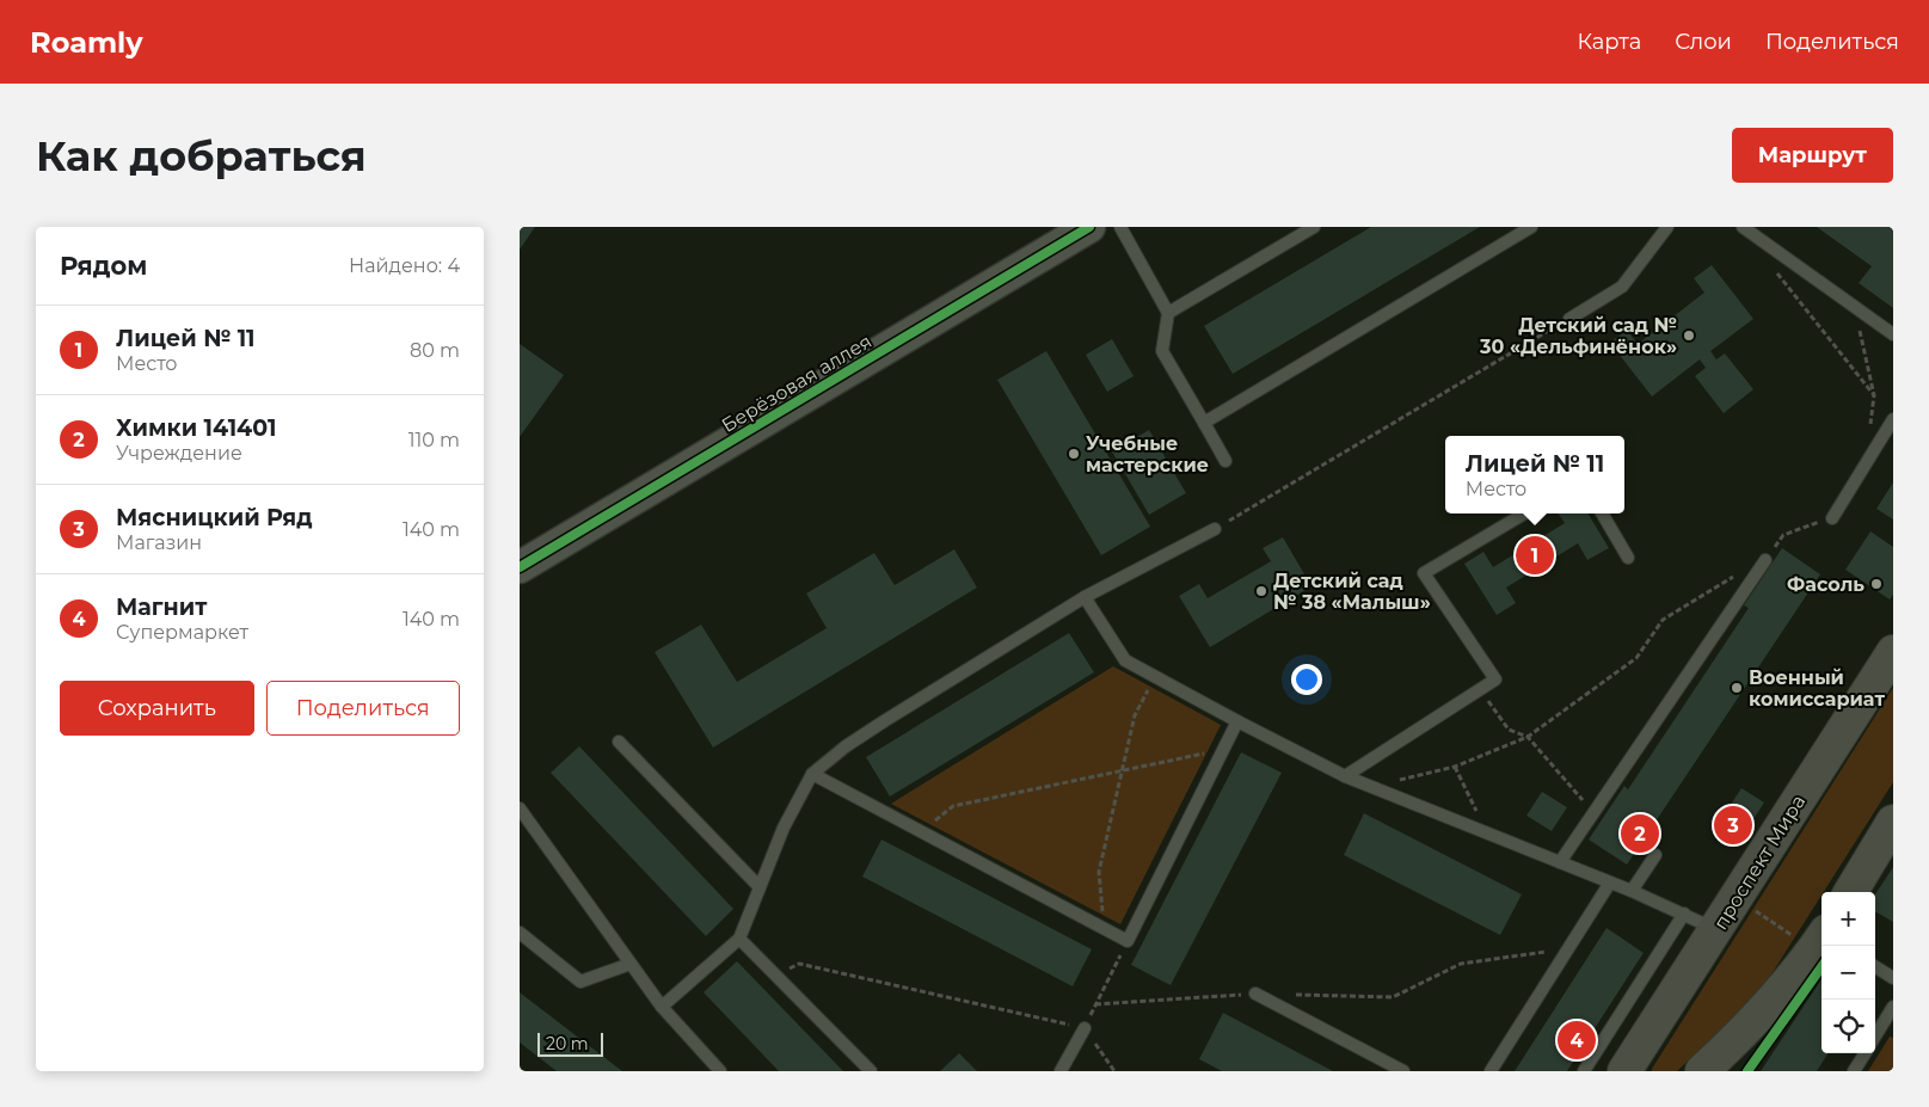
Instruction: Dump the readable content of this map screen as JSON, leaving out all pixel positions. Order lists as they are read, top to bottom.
{
  "streets": {
    "main road": ["проспект Мира"],
    "street": ["Берёзовая аллея"]
  },
  "places": [
    "Детский сад № 30 «Дельфинёнок»",
    "Учебные мастерские",
    "Фасоль",
    "Детский сад № 38 «Малыш»",
    "Военный комиссариат"
  ],
  "scale_bar": "20 m",
  "page": {
    "header": "Roamly",
    "nav": ["Карта", "Слои", "Поделиться"],
    "buttons": [
      "Маршрут",
      ["Сохранить", "Поделиться"]
    ],
    "title": "Как добраться",
    "heading": ["Рядом", "Найдено: 4"],
    "list": [
      {
        "mark": "1",
        "name": "Лицей № 11",
        "note": "Место",
        "value": "80 m"
      },
      {
        "mark": "2",
        "name": "Химки 141401",
        "note": "Учреждение",
        "value": "110 m"
      },
      {
        "mark": "3",
        "name": "Мясницкий Ряд",
        "note": "Магазин",
        "value": "140 m"
      },
      {
        "mark": "4",
        "name": "Магнит",
        "note": "Супермаркет",
        "value": "140 m"
      }
    ],
    "popup": ["Лицей № 11", "Место"],
    "pins": [
      "1",
      "3",
      "2",
      "4"
    ],
    "map_buttons": ["+", "−"],
    "scale": "20 m"
  }
}
